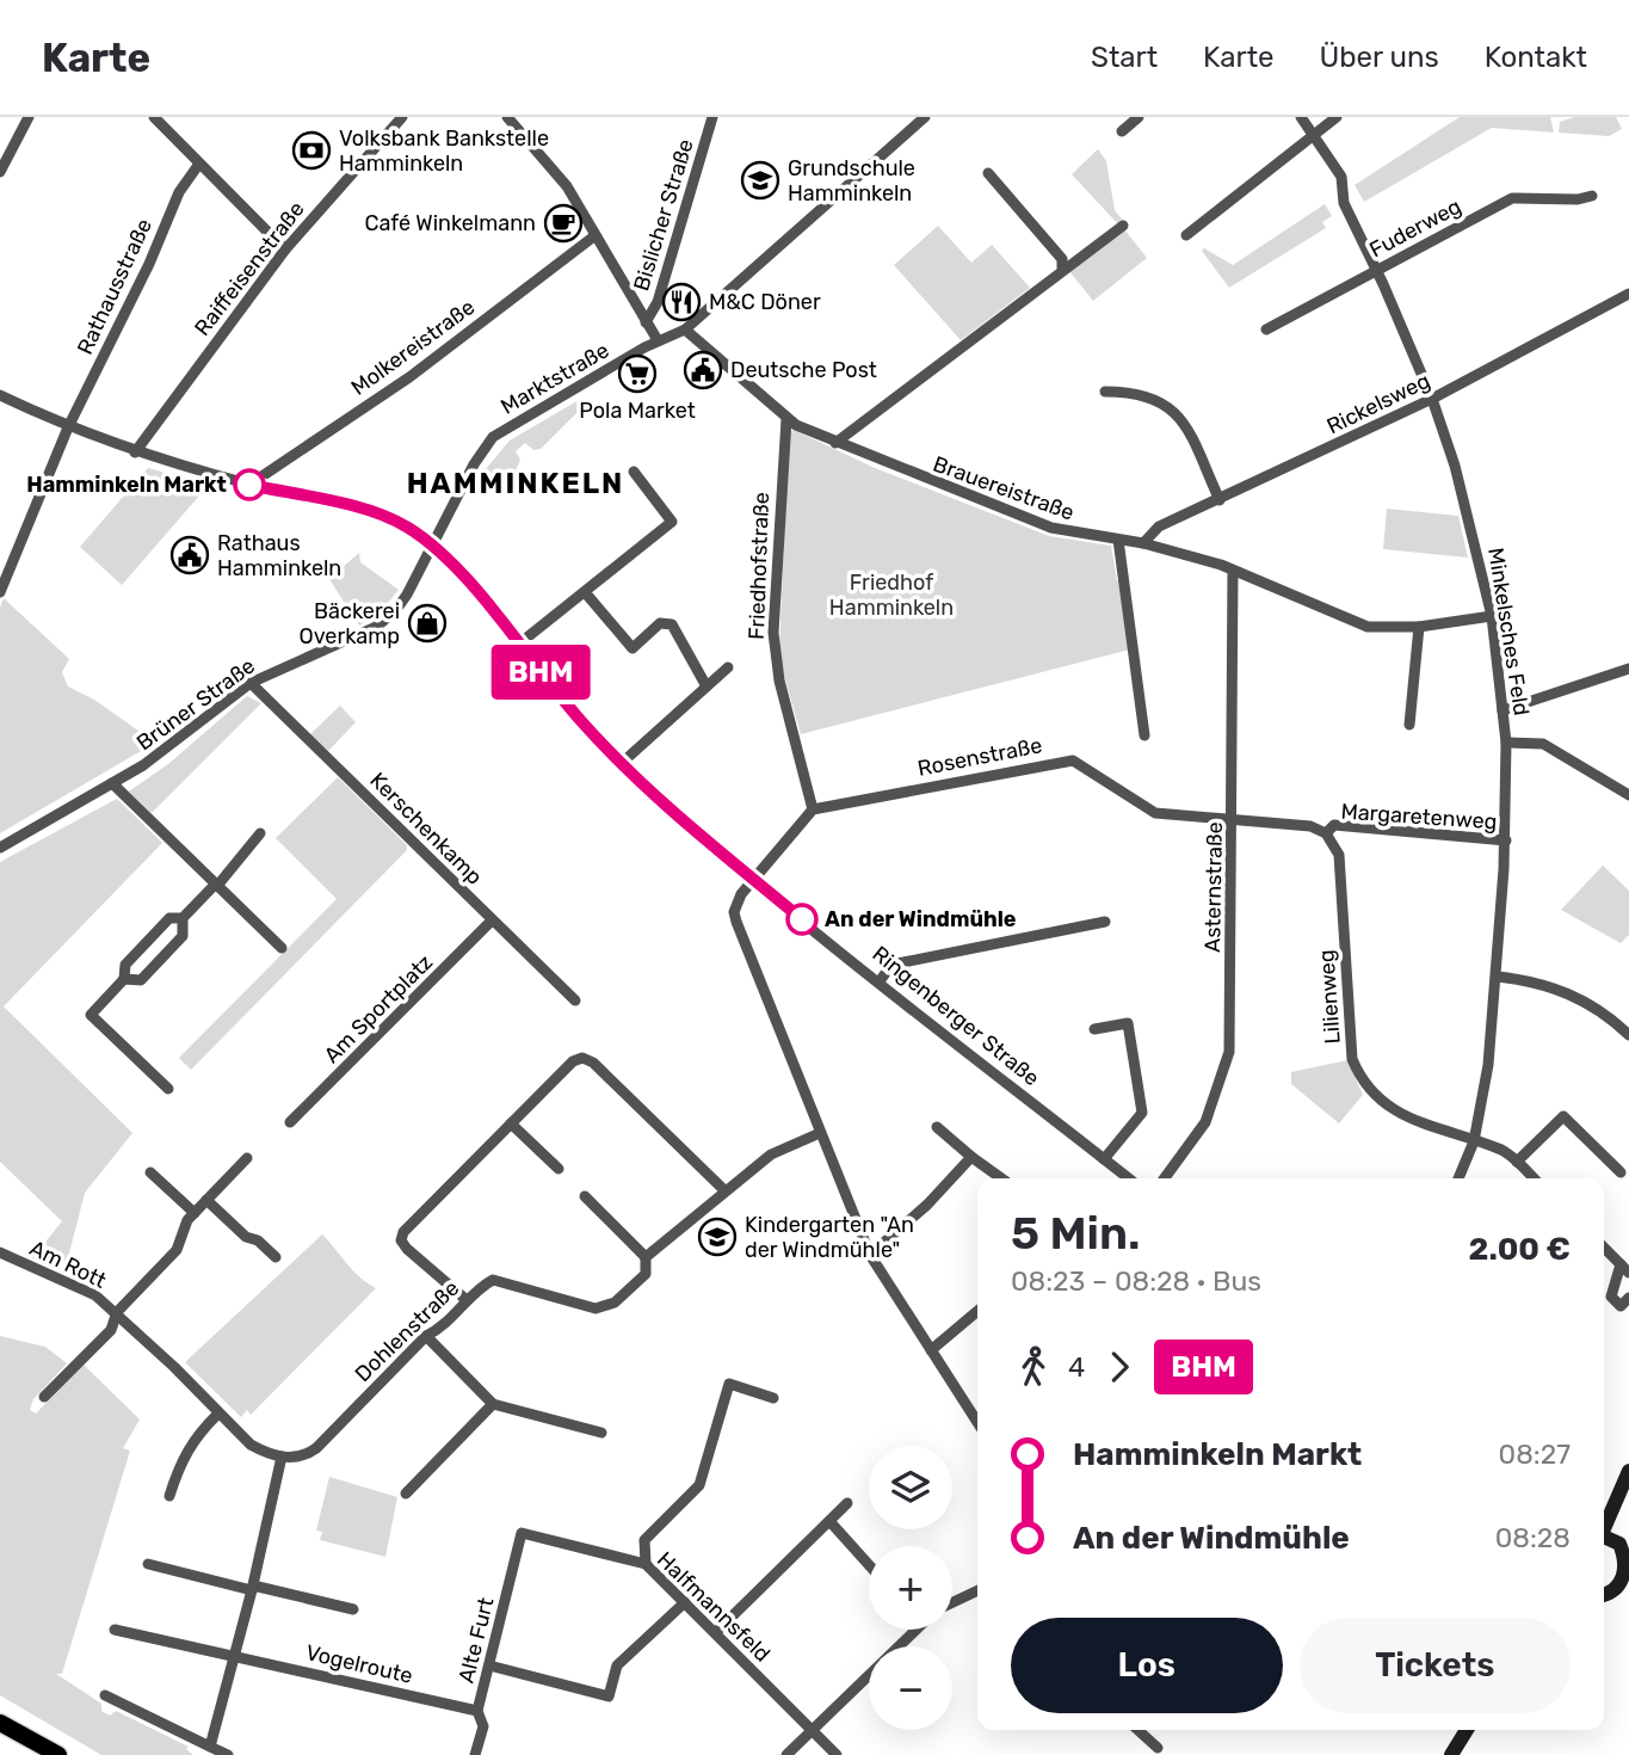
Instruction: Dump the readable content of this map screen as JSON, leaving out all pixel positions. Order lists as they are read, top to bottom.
{
  "streets": {
    "street": [
      "Bislicher Straße",
      "Fuderweg",
      "Raiffeisenstraße",
      "Rathausstraße",
      "Molkereistraße",
      "Marktstraße",
      "Rickelsweg",
      "Brauereistraße",
      "Friedhofstraße",
      "Minkelsches Feld",
      "Brüner Straße",
      "Rosenstraße",
      "Margaretenweg",
      "Kerschenkamp",
      "Asternstraße",
      "Lilienweg",
      "Am Sportplatz",
      "Ringenberger Straße",
      "Am Rott",
      "Dohlenstraße",
      "Halfmannsfeld",
      "Alte Furt",
      "Vogelroute"
    ]
  },
  "crossings": [
    ["Fuderweg", "Minkelsches Feld"],
    ["Raiffeisenstraße", "Ringenberger Straße"],
    ["Rathausstraße", "Ringenberger Straße"],
    ["Molkereistraße", "Ringenberger Straße"],
    ["Marktstraße", "Brauereistraße"],
    ["Marktstraße", "Brüner Straße"],
    ["Marktstraße", "Ringenberger Straße"],
    ["Rickelsweg", "Brauereistraße"],
    ["Rickelsweg", "Minkelsches Feld"],
    ["Brauereistraße", "Friedhofstraße"],
    ["Brauereistraße", "Minkelsches Feld"],
    ["Brauereistraße", "Asternstraße"],
    ["Friedhofstraße", "Rosenstraße"],
    ["Minkelsches Feld", "Margaretenweg"],
    ["Minkelsches Feld", "Lilienweg"],
    ["Brüner Straße", "Kerschenkamp"],
    ["Brüner Straße", "Ringenberger Straße"],
    ["Rosenstraße", "Margaretenweg"],
    ["Rosenstraße", "Asternstraße"],
    ["Margaretenweg", "Asternstraße"],
    ["Margaretenweg", "Lilienweg"],
    ["Kerschenkamp", "Am Sportplatz"],
    ["Am Rott", "Dohlenstraße"],
    ["Halfmannsfeld", "Alte Furt"],
    ["Alte Furt", "Vogelroute"]
  ],
  "districts": ["HAMMINKELN"],
  "parks": ["Friedhof Hamminkeln"],
  "places": {
    "bank": ["Volksbank Bankstelle Hamminkeln"],
    "school or university": ["Grundschule Hamminkeln", "Kindergarten \"An der Windmühle\""],
    "cafe": ["Café Winkelmann"],
    "restaurant": ["M&C Döner"],
    "public building": ["Deutsche Post", "Rathaus Hamminkeln"],
    "supermarket": ["Pola Market"],
    "other": ["Hamminkeln Markt", "An der Windmühle"],
    "shop": ["Bäckerei Overkamp"]
  },
  "lines": ["bus line BHM"],
  "page": {
    "header": "Karte",
    "nav": [
      "Start",
      "Karte",
      "Über uns",
      "Kontakt"
    ],
    "on_map": "BHM",
    "heading": ["5 Min.", "08:23 – 08:28 · Bus", "2.00 €"],
    "legs": ["4", "BHM"],
    "list": [
      {
        "name": "Hamminkeln Markt",
        "value": "08:27"
      },
      {
        "name": "An der Windmühle",
        "value": "08:28"
      }
    ],
    "map_buttons": ["+", "−"],
    "buttons": ["Los", "Tickets"]
  }
}
